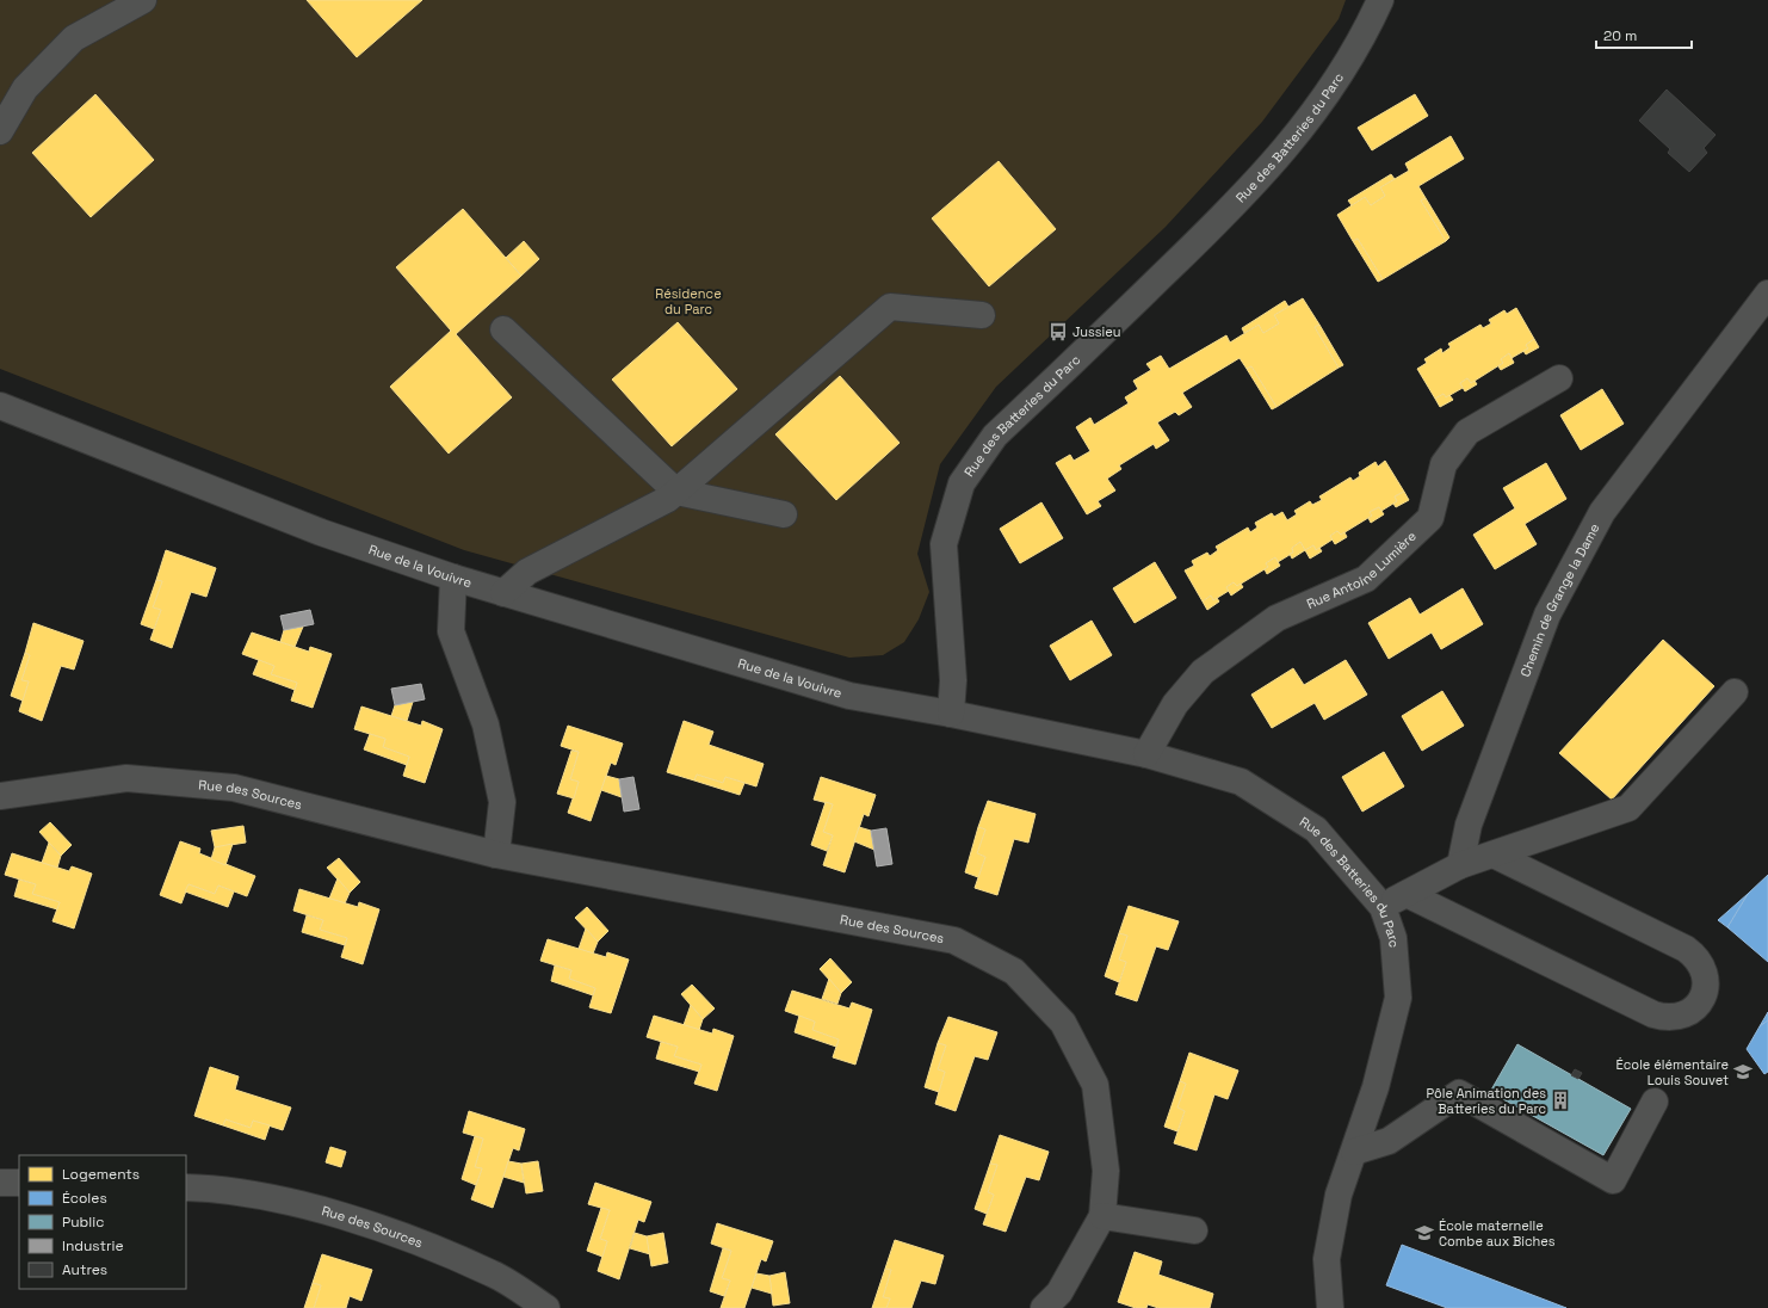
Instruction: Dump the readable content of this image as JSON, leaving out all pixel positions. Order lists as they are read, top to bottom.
{
  "streets": {
    "street": [
      "Rue des Batteries du Parc",
      "Rue de la Vouivre",
      "Rue Antoine Lumière",
      "Chemin de Grange la Dame",
      "Rue des Sources"
    ]
  },
  "crossings": [
    ["Rue des Batteries du Parc", "Rue de la Vouivre"],
    ["Rue des Batteries du Parc", "Rue Antoine Lumière"]
  ],
  "parks": ["Résidence du Parc"],
  "places": {
    "bus stop": ["Jussieu"],
    "school or university": ["École élémentaire Louis Souvet", "École maternelle Combe aux Biches"],
    "building": ["Pôle Animation des Batteries du Parc"]
  },
  "legend": [
    "Logements",
    "Écoles",
    "Public",
    "Industrie",
    "Autres"
  ],
  "scale_bar": "20 m"
}
